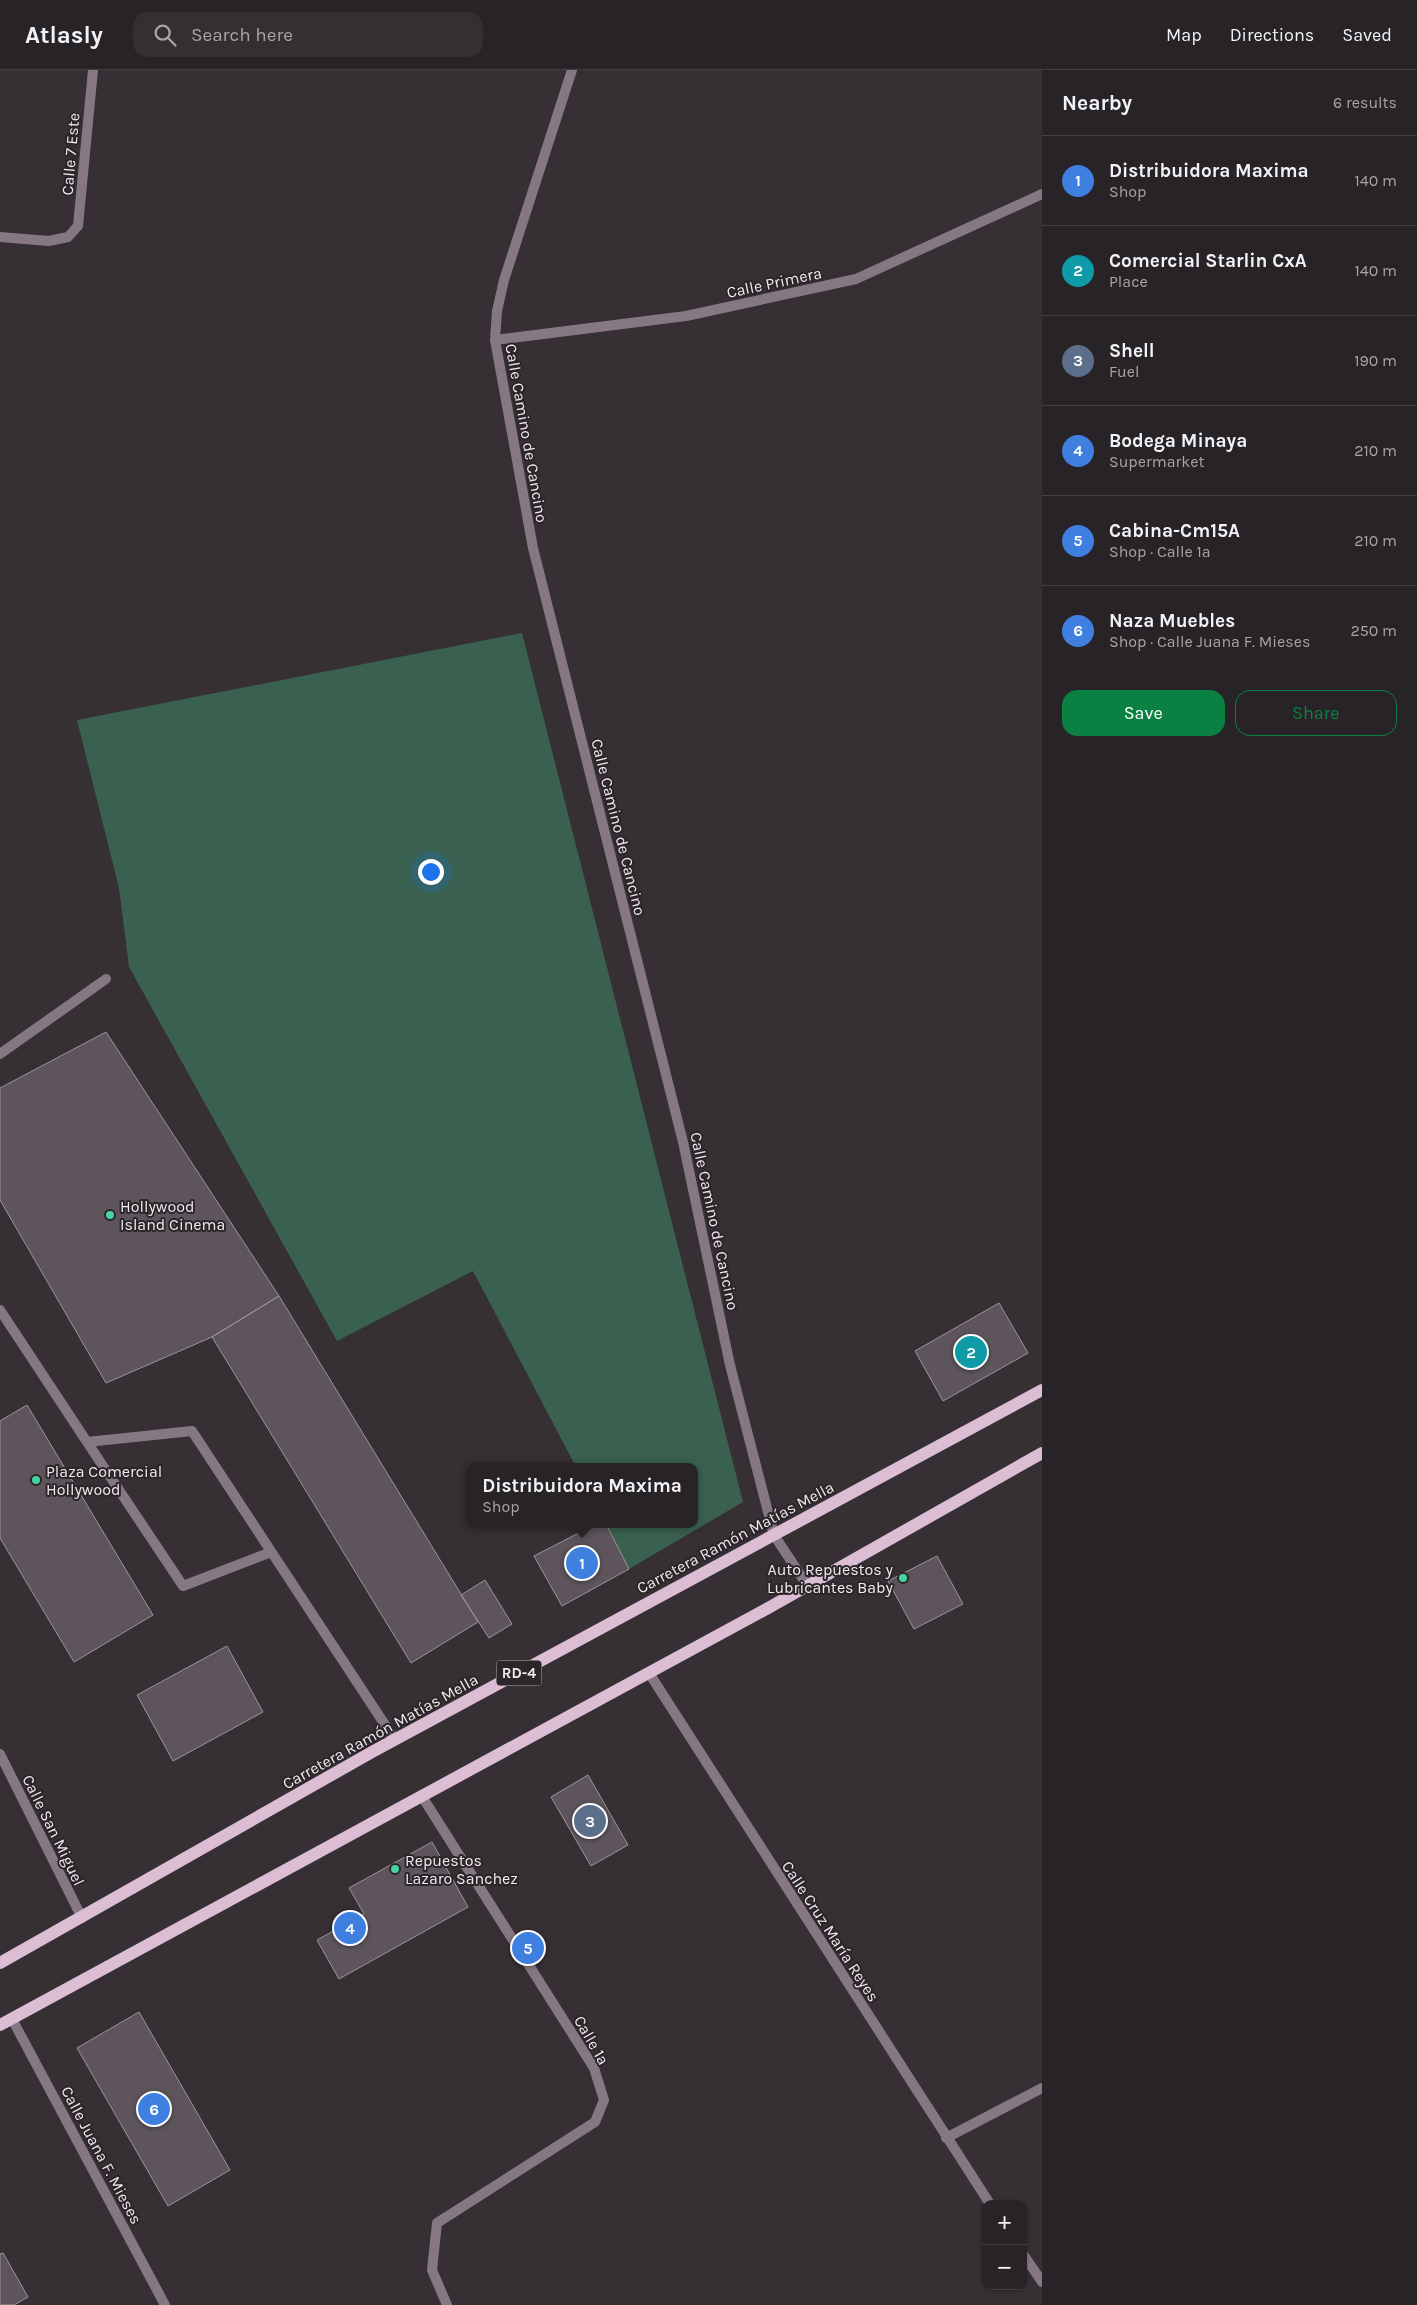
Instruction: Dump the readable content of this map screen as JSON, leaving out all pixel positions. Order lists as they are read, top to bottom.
{
  "streets": {
    "main road": ["Carretera Ramón Matías Mella", "RD-4"],
    "street": [
      "Calle 7 Este",
      "Calle Primera",
      "Calle Camino de Cancino",
      "Calle San Miguel",
      "Calle Cruz María Reyes",
      "Calle 1a",
      "Calle Juana F. Mieses"
    ]
  },
  "crossings": [
    ["Calle Primera", "Calle Camino de Cancino"],
    ["Calle Camino de Cancino", "Carretera Ramón Matías Mella"],
    ["Carretera Ramón Matías Mella", "Calle San Miguel"]
  ],
  "places": [
    "Hollywood Island Cinema",
    "Plaza Comercial Hollywood",
    "Auto Repuestos y Lubricantes Baby",
    "Repuestos Lazaro Sanchez"
  ],
  "page": {
    "header": "Atlasly",
    "search": "Search here",
    "nav": ["Map", "Directions", "Saved"],
    "heading": ["Nearby", "6 results"],
    "list": [
      {
        "mark": "1",
        "name": "Distribuidora Maxima",
        "note": "Shop",
        "value": "140 m"
      },
      {
        "mark": "2",
        "name": "Comercial Starlin CxA",
        "note": "Place",
        "value": "140 m"
      },
      {
        "mark": "3",
        "name": "Shell",
        "note": "Fuel",
        "value": "190 m"
      },
      {
        "mark": "4",
        "name": "Bodega Minaya",
        "note": "Supermarket",
        "value": "210 m"
      },
      {
        "mark": "5",
        "name": "Cabina-Cm15A",
        "note": "Shop · Calle 1a",
        "value": "210 m"
      },
      {
        "mark": "6",
        "name": "Naza Muebles",
        "note": "Shop · Calle Juana F. Mieses",
        "value": "250 m"
      }
    ],
    "buttons": ["Save", "Share"],
    "pins": [
      "2",
      "1",
      "3",
      "4",
      "5",
      "6"
    ],
    "popup": ["Distribuidora Maxima", "Shop"],
    "map_buttons": ["+", "−"]
  }
}
